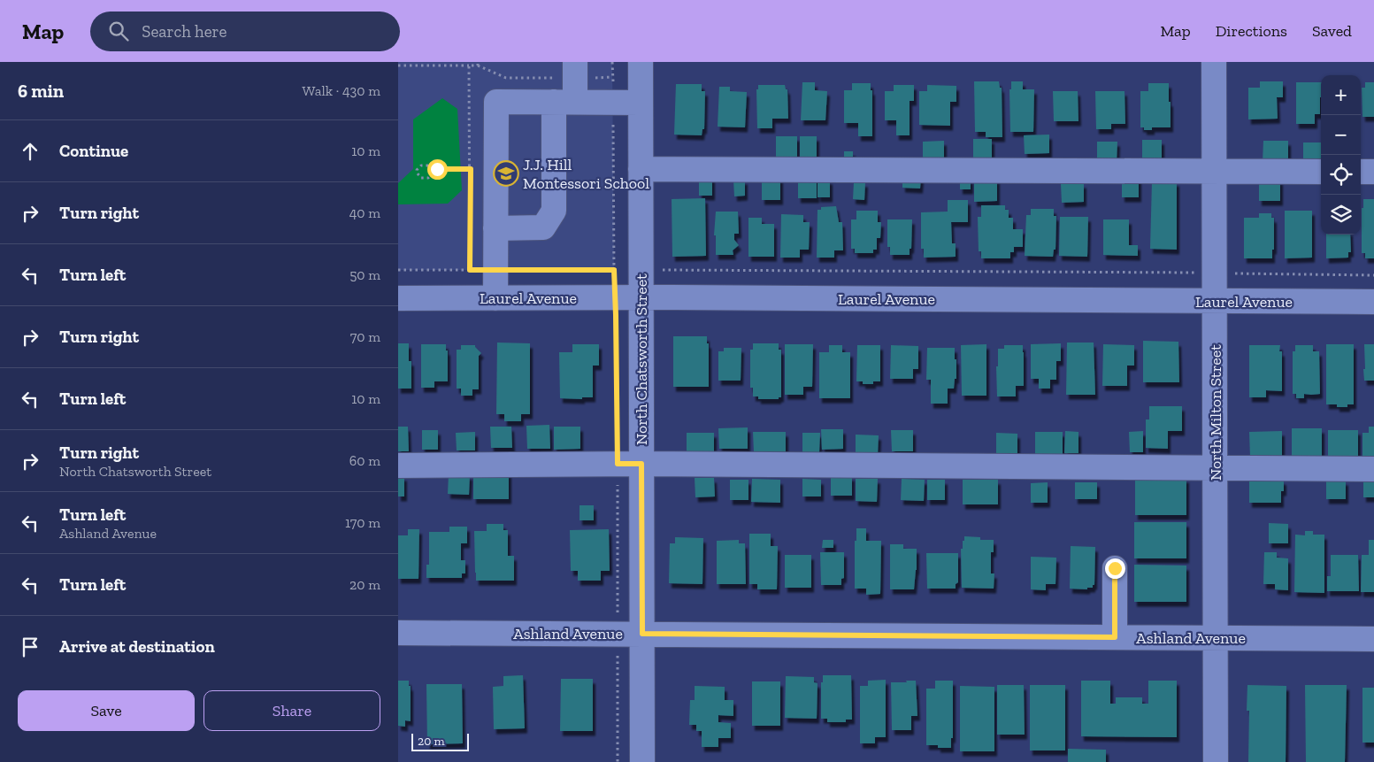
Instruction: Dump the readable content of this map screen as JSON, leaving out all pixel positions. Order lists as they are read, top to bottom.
{
  "streets": {
    "street": [
      "Laurel Avenue",
      "North Chatsworth Street",
      "North Milton Street",
      "Ashland Avenue"
    ]
  },
  "crossings": [
    ["Laurel Avenue", "North Chatsworth Street"],
    ["Laurel Avenue", "North Milton Street"],
    ["North Chatsworth Street", "Ashland Avenue"],
    ["North Milton Street", "Ashland Avenue"]
  ],
  "places": {
    "school or university": ["J.J. Hill Montessori School"]
  },
  "scale_bar": "20 m",
  "page": {
    "header": "Map",
    "search": "Search here",
    "nav": ["Map", "Directions", "Saved"],
    "heading": ["6 min", "Walk · 430 m"],
    "map_buttons": ["+", "−"],
    "list": [
      ["Continue", "10 m"],
      ["Turn right", "40 m"],
      ["Turn left", "50 m"],
      ["Turn right", "70 m"],
      ["Turn left", "10 m"],
      ["Turn right", "North Chatsworth Street", "60 m"],
      ["Turn left", "Ashland Avenue", "170 m"],
      ["Turn left", "20 m"],
      "Arrive at destination"
    ],
    "buttons": ["Save", "Share"],
    "scale": "20 m"
  }
}
